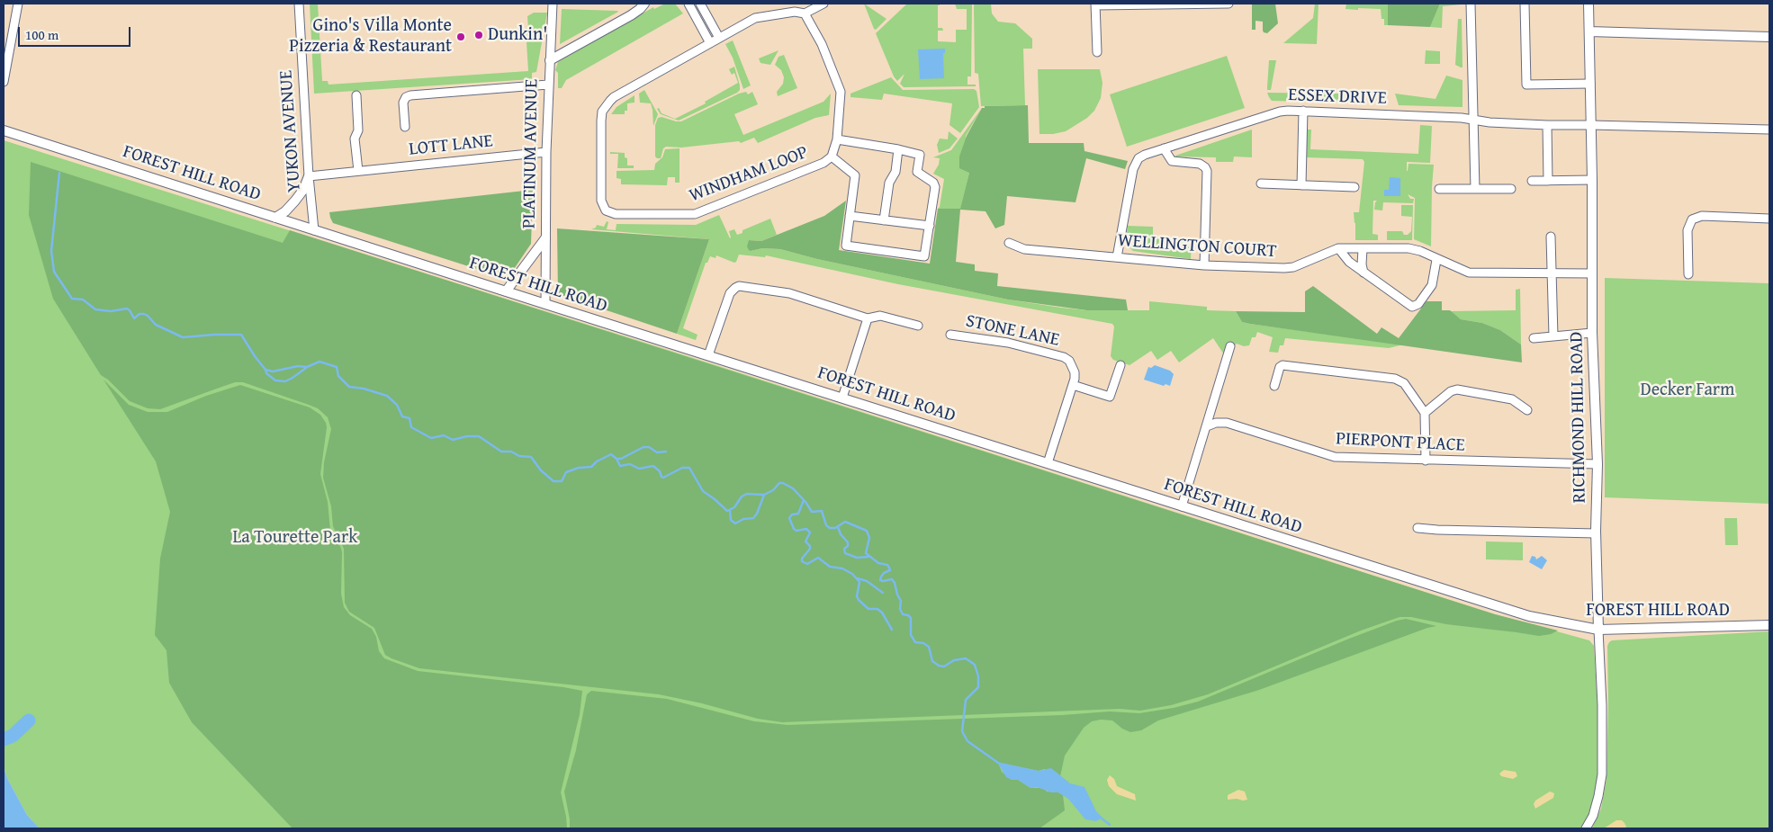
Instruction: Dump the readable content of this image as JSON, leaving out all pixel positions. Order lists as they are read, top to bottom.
{
  "streets": {
    "street": [
      "ESSEX DRIVE",
      "YUKON AVENUE",
      "LOTT LANE",
      "PLATINUM AVENUE",
      "FOREST HILL ROAD",
      "WINDHAM LOOP",
      "WELLINGTON COURT",
      "STONE LANE",
      "RICHMOND HILL ROAD",
      "PIERPONT PLACE"
    ]
  },
  "crossings": [
    ["ESSEX DRIVE", "WELLINGTON COURT"],
    ["ESSEX DRIVE", "RICHMOND HILL ROAD"],
    ["YUKON AVENUE", "LOTT LANE"],
    ["YUKON AVENUE", "FOREST HILL ROAD"],
    ["LOTT LANE", "PLATINUM AVENUE"],
    ["PLATINUM AVENUE", "FOREST HILL ROAD"],
    ["FOREST HILL ROAD", "STONE LANE"],
    ["FOREST HILL ROAD", "RICHMOND HILL ROAD"],
    ["WELLINGTON COURT", "RICHMOND HILL ROAD"],
    ["RICHMOND HILL ROAD", "PIERPONT PLACE"]
  ],
  "parks": ["Decker Farm", "La Tourette Park"],
  "places": ["Dunkin'", "Gino's Villa Monte Pizzeria & Restaurant"],
  "scale_bar": "100 m"
}
